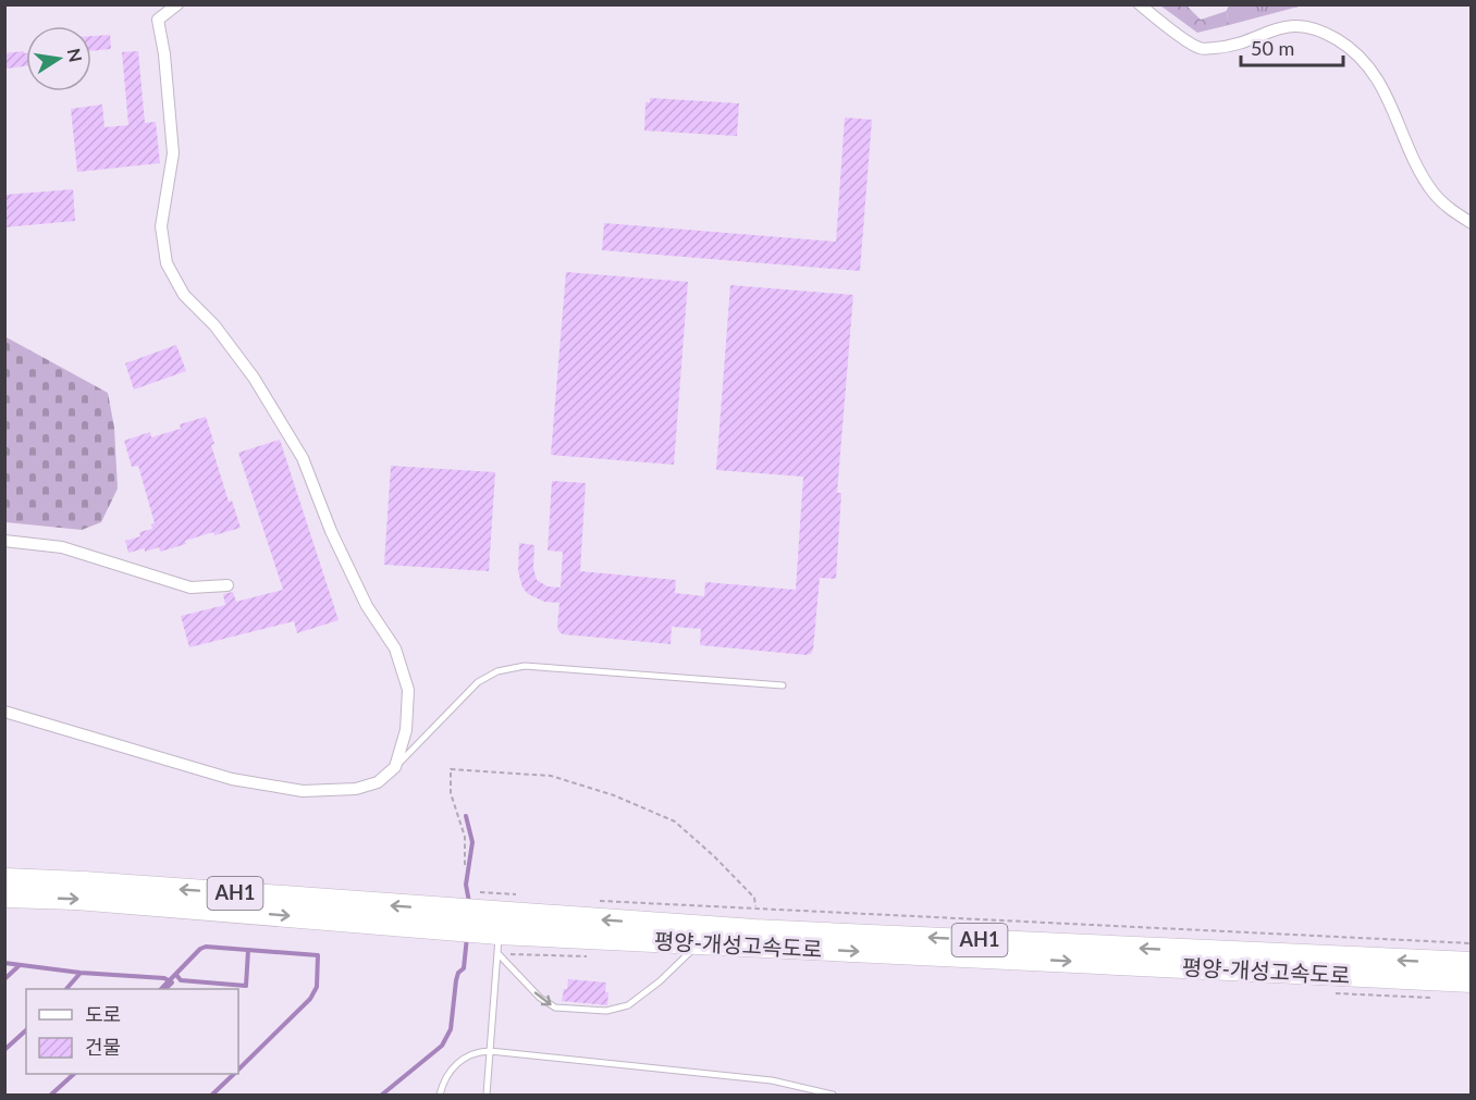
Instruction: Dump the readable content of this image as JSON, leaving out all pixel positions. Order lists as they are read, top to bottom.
{
  "streets": {
    "highway": ["AH1", "평양-개성고속도로"]
  },
  "legend": ["도로", "건물"],
  "scale_bar": "50 m",
  "north": "right"
}
